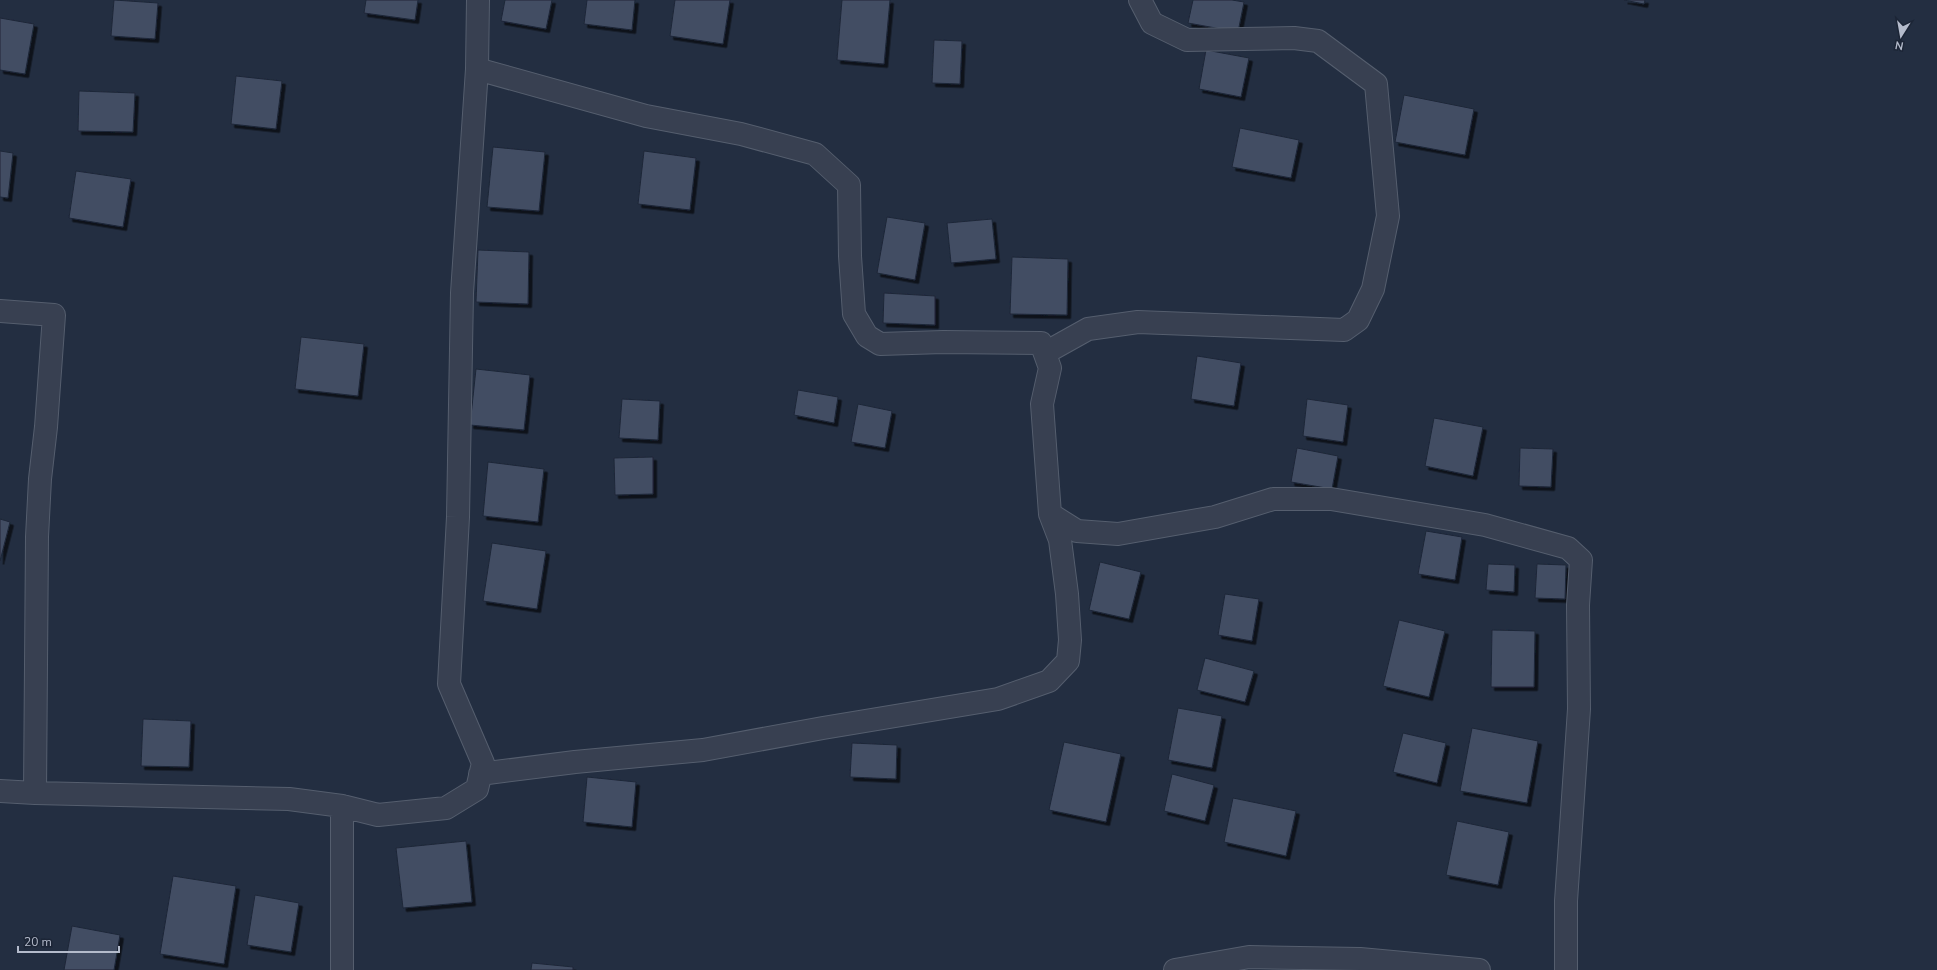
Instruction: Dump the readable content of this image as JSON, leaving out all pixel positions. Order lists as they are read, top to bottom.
{
  "scale_bar": "20 m",
  "north": "bottom"
}
